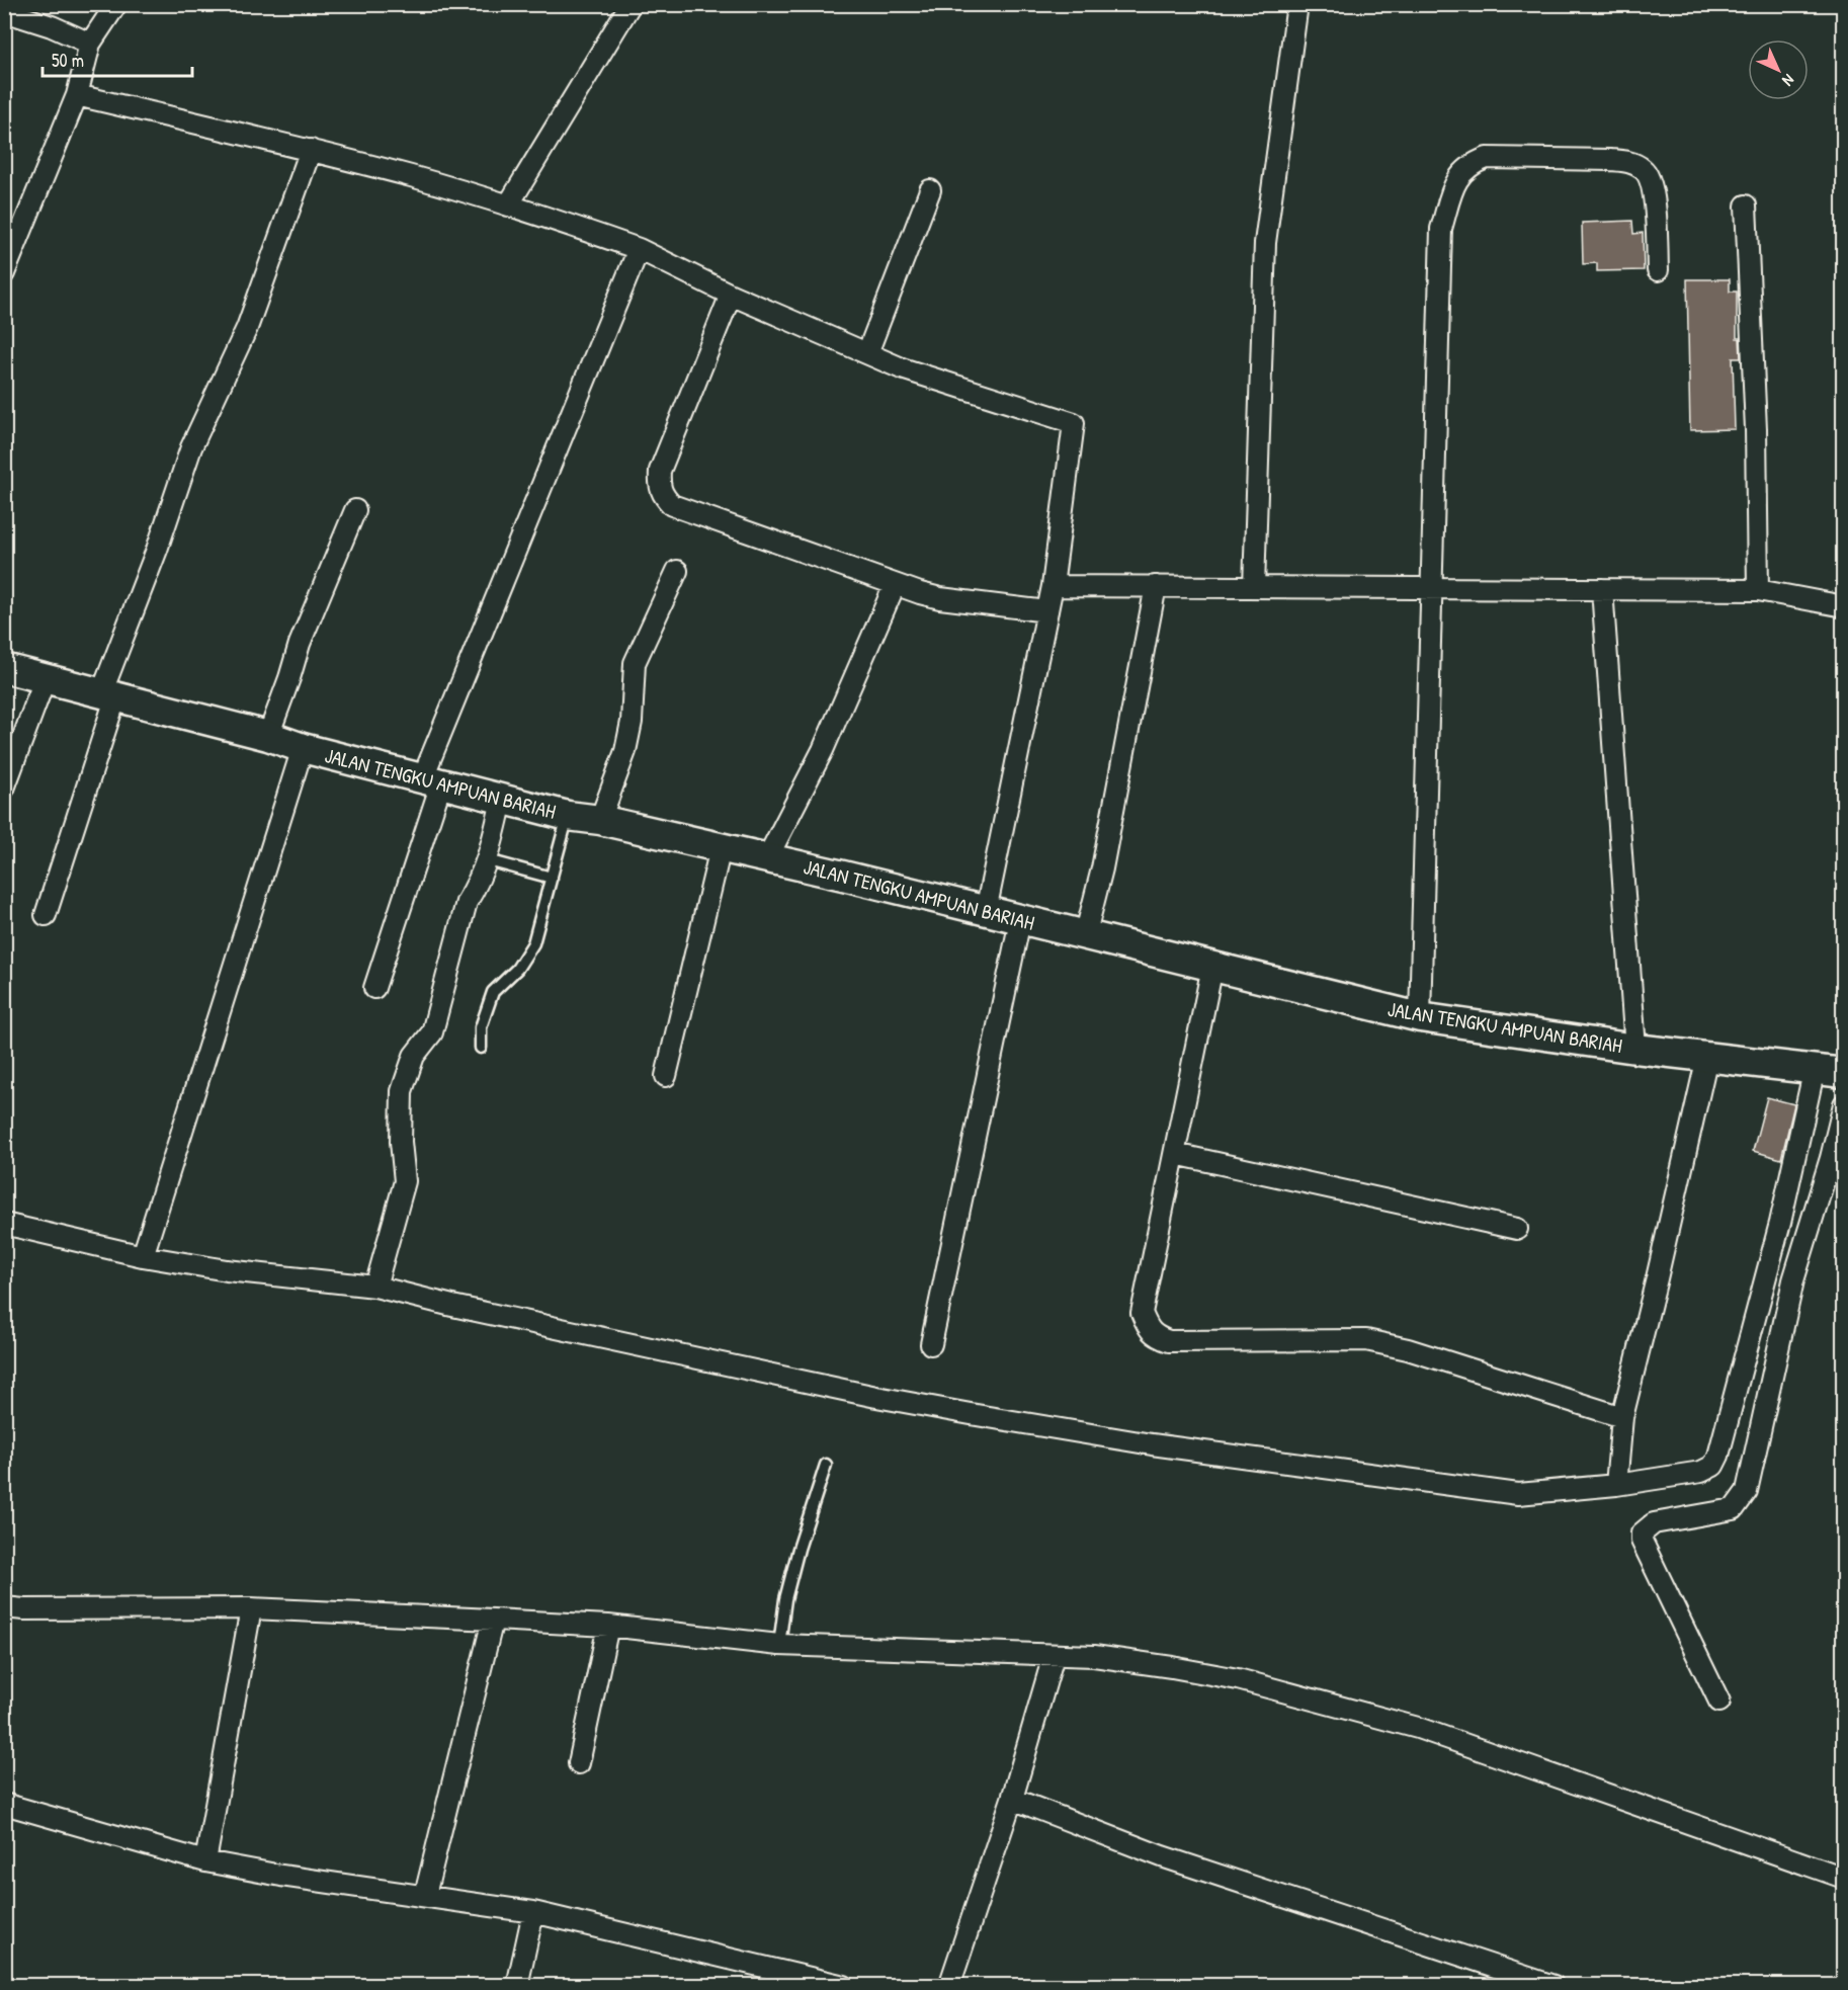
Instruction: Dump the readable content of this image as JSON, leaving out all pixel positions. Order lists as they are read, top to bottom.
{
  "streets": {
    "main road": ["JALAN TENGKU AMPUAN BARIAH"]
  },
  "scale_bar": "50 m",
  "north": "bottom right"
}
